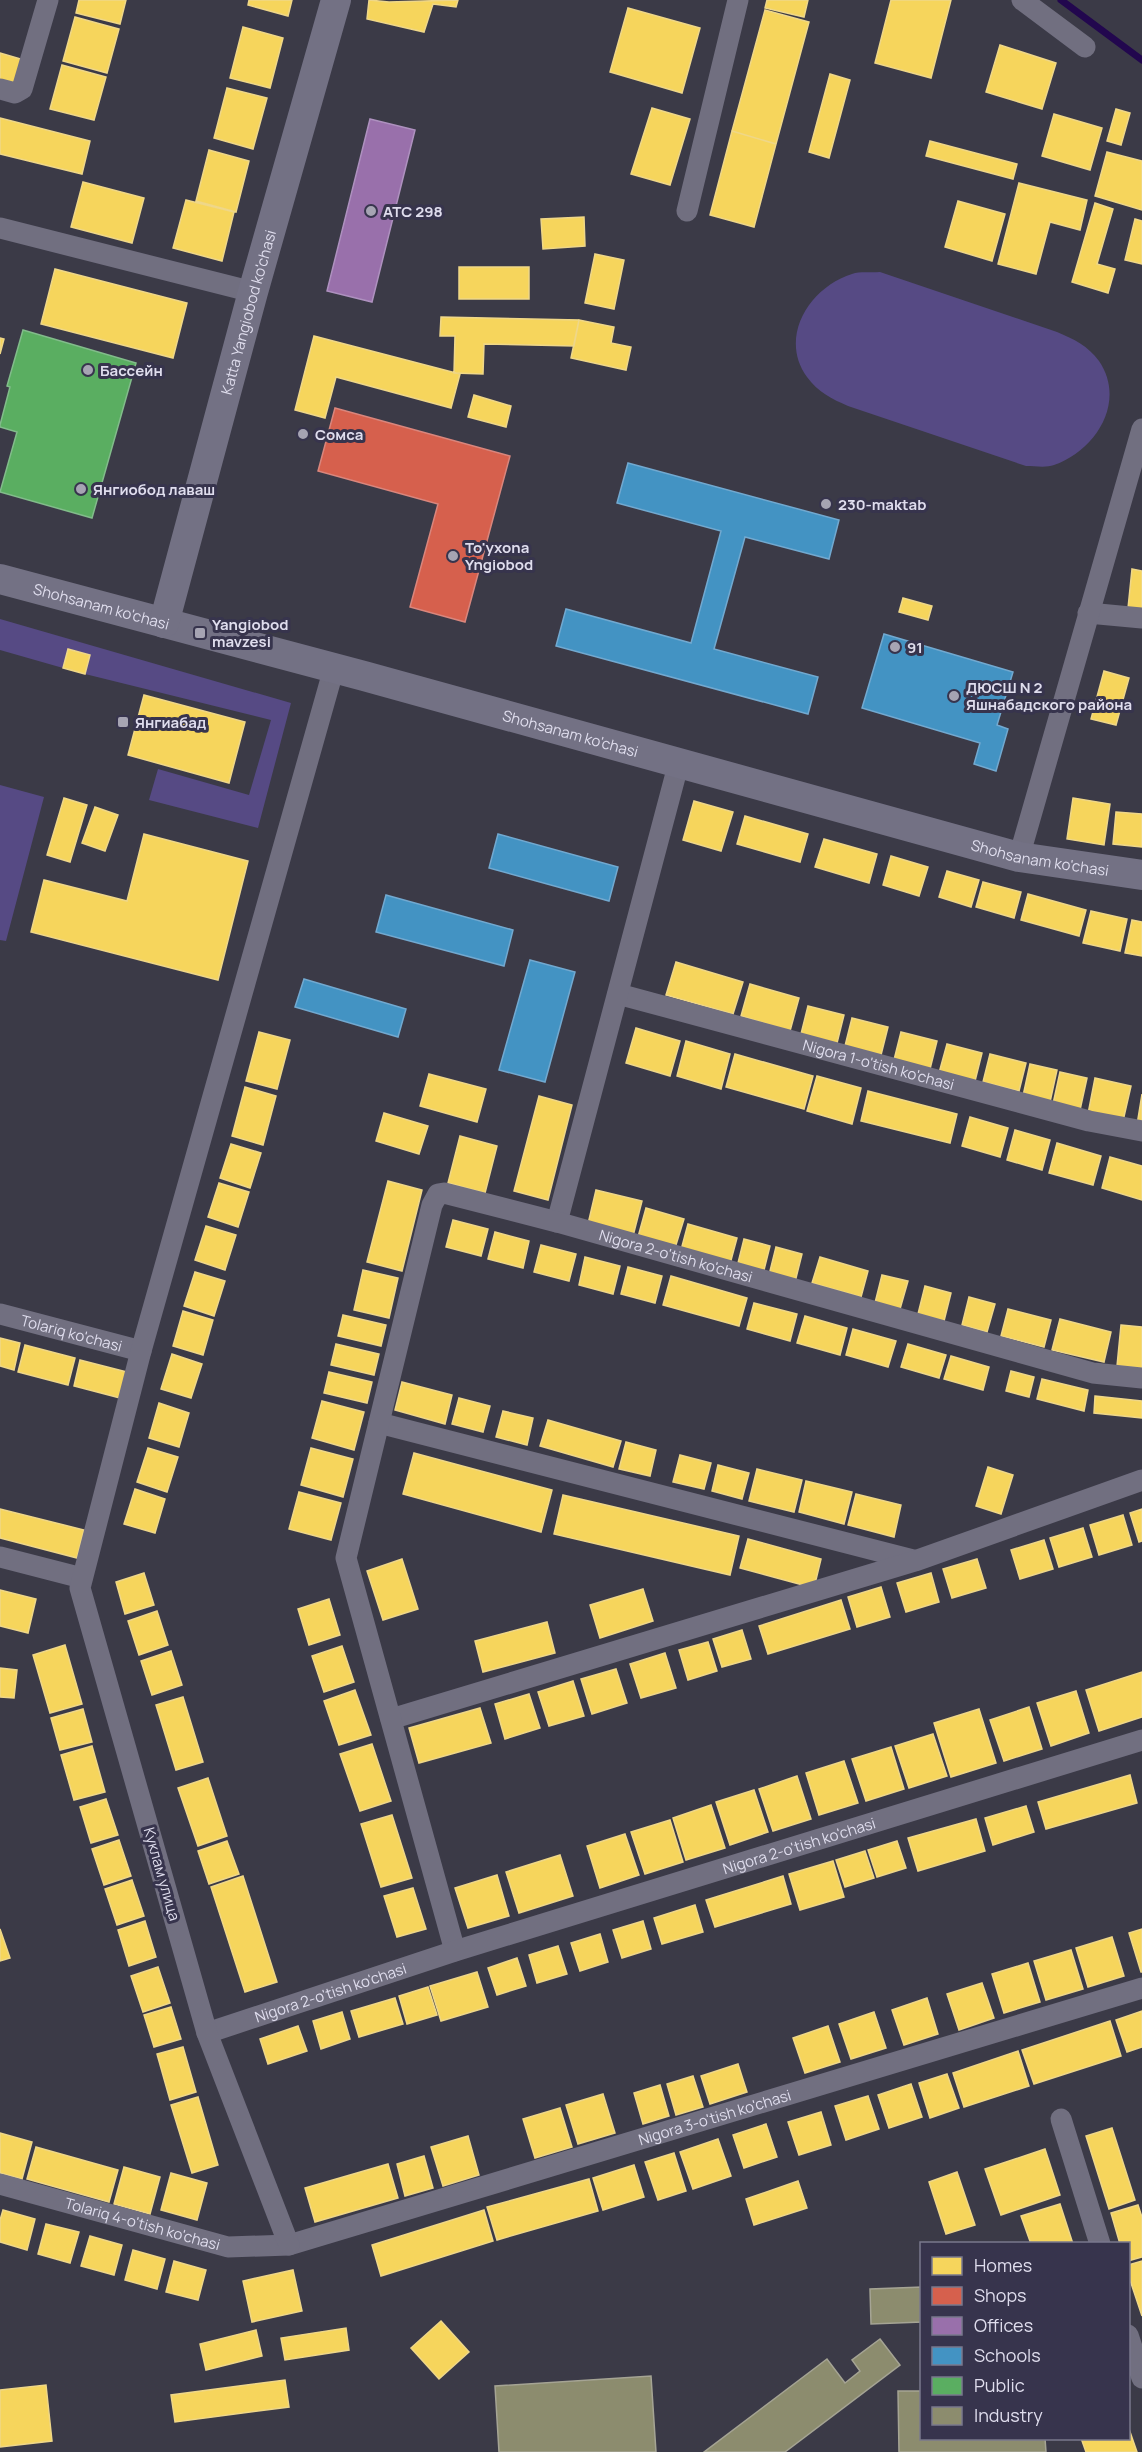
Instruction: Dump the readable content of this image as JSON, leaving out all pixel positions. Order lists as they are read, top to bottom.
{
  "streets": {
    "street": [
      "Katta Yangiobod ko'chasi",
      "Shohsanam ko'chasi",
      "Nigora 1-o'tish ko'chasi",
      "Nigora 2-o'tish ko'chasi",
      "Tolariq ko'chasi",
      "Куклам улица",
      "Nigora 3-o'tish ko'chasi",
      "Tolariq 4-o'tish ko'chasi"
    ]
  },
  "crossings": [
    ["Katta Yangiobod ko'chasi", "Shohsanam ko'chasi"],
    ["Nigora 2-o'tish ko'chasi", "Куклам улица"],
    ["Куклам улица", "Nigora 3-o'tish ko'chasi"],
    ["Куклам улица", "Tolariq 4-o'tish ko'chasi"],
    ["Nigora 3-o'tish ko'chasi", "Tolariq 4-o'tish ko'chasi"]
  ],
  "places": {
    "other": [
      "АТС 298",
      "Бассейн",
      "Сомса",
      "Янгиобод лаваш",
      "230-maktab",
      "To'yxona Yngiobod",
      "91",
      "ДЮСШ N 2 Яшнабадского района"
    ],
    "transit": ["Yangiobod mavzesi", "Янгиабад"]
  },
  "legend": [
    "Homes",
    "Shops",
    "Offices",
    "Schools",
    "Public",
    "Industry"
  ]
}
